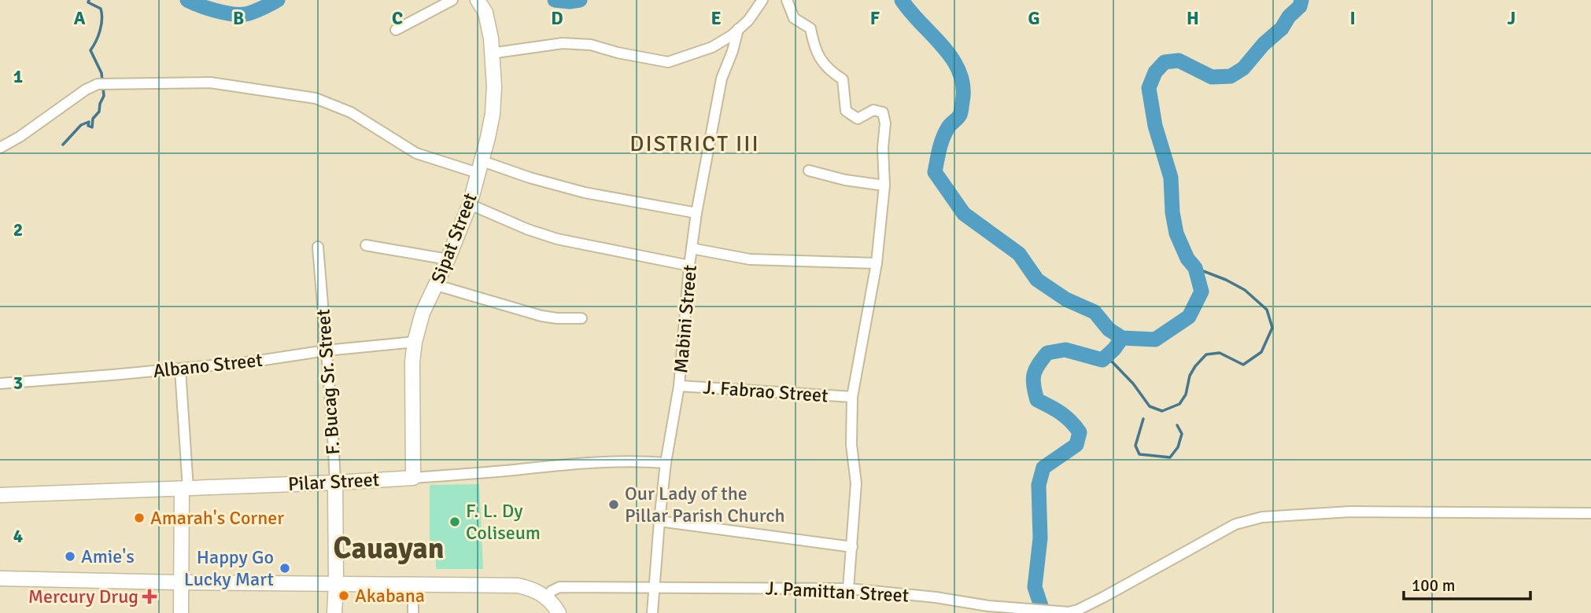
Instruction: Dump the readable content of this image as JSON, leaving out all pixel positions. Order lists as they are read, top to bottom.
{
  "streets": {
    "street": [
      "Sipat Street",
      "Mabini Street",
      "Albano Street",
      "F. Bucag Sr. Street",
      "J. Fabrao Street",
      "Pilar Street",
      "J. Pamittan Street"
    ]
  },
  "crossings": [
    ["Sipat Street", "Albano Street"],
    ["Sipat Street", "Pilar Street"],
    ["Mabini Street", "J. Fabrao Street"],
    ["Mabini Street", "Pilar Street"],
    ["Mabini Street", "J. Pamittan Street"],
    ["Albano Street", "F. Bucag Sr. Street"],
    ["F. Bucag Sr. Street", "Pilar Street"]
  ],
  "districts": ["DISTRICT III", "Cauayan"],
  "places": {
    "other": [
      "Our Lady of the Pillar Parish Church",
      "Amarah's Corner",
      "F. L. Dy Coliseum",
      "Amie's",
      "Happy Go Lucky Mart",
      "Akabana"
    ],
    "health": ["Mercury Drug"]
  },
  "scale_bar": "100 m",
  "grid": {
    "columns": [
      "A",
      "B",
      "C",
      "D",
      "E",
      "F",
      "G",
      "H",
      "I",
      "J"
    ],
    "rows": [
      "1",
      "2",
      "3",
      "4"
    ]
  }
}
